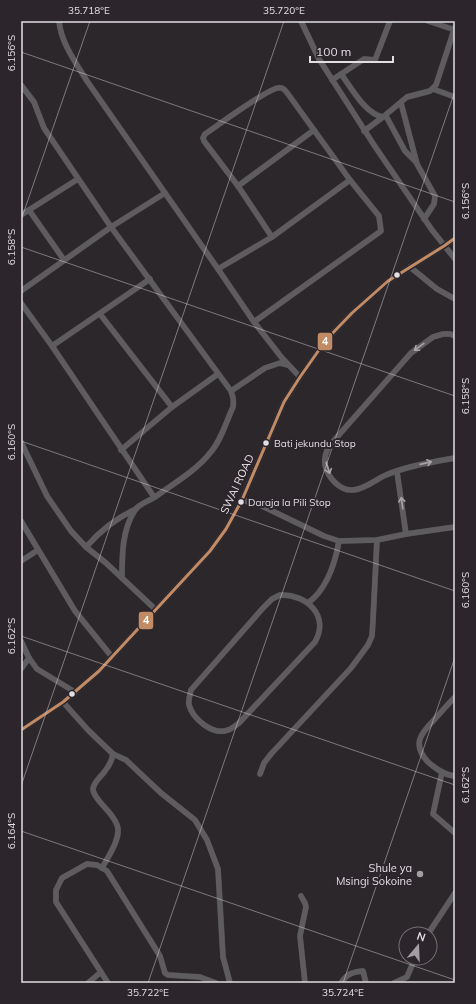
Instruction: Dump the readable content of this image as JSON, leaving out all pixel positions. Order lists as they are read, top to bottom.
{
  "streets": {
    "street": ["SWAI ROAD"]
  },
  "places": ["Bati jekundu Stop", "Daraja la Pili Stop", "Shule ya Msingi Sokoine"],
  "lines": ["transit line 4"],
  "scale_bar": "100 m",
  "north": "top",
  "coordinates": [
    "35.718°E",
    "35.720°E",
    "6.156°S",
    "6.158°S",
    "6.160°S",
    "6.162°S",
    "6.164°S",
    "35.722°E",
    "35.724°E"
  ]
}
